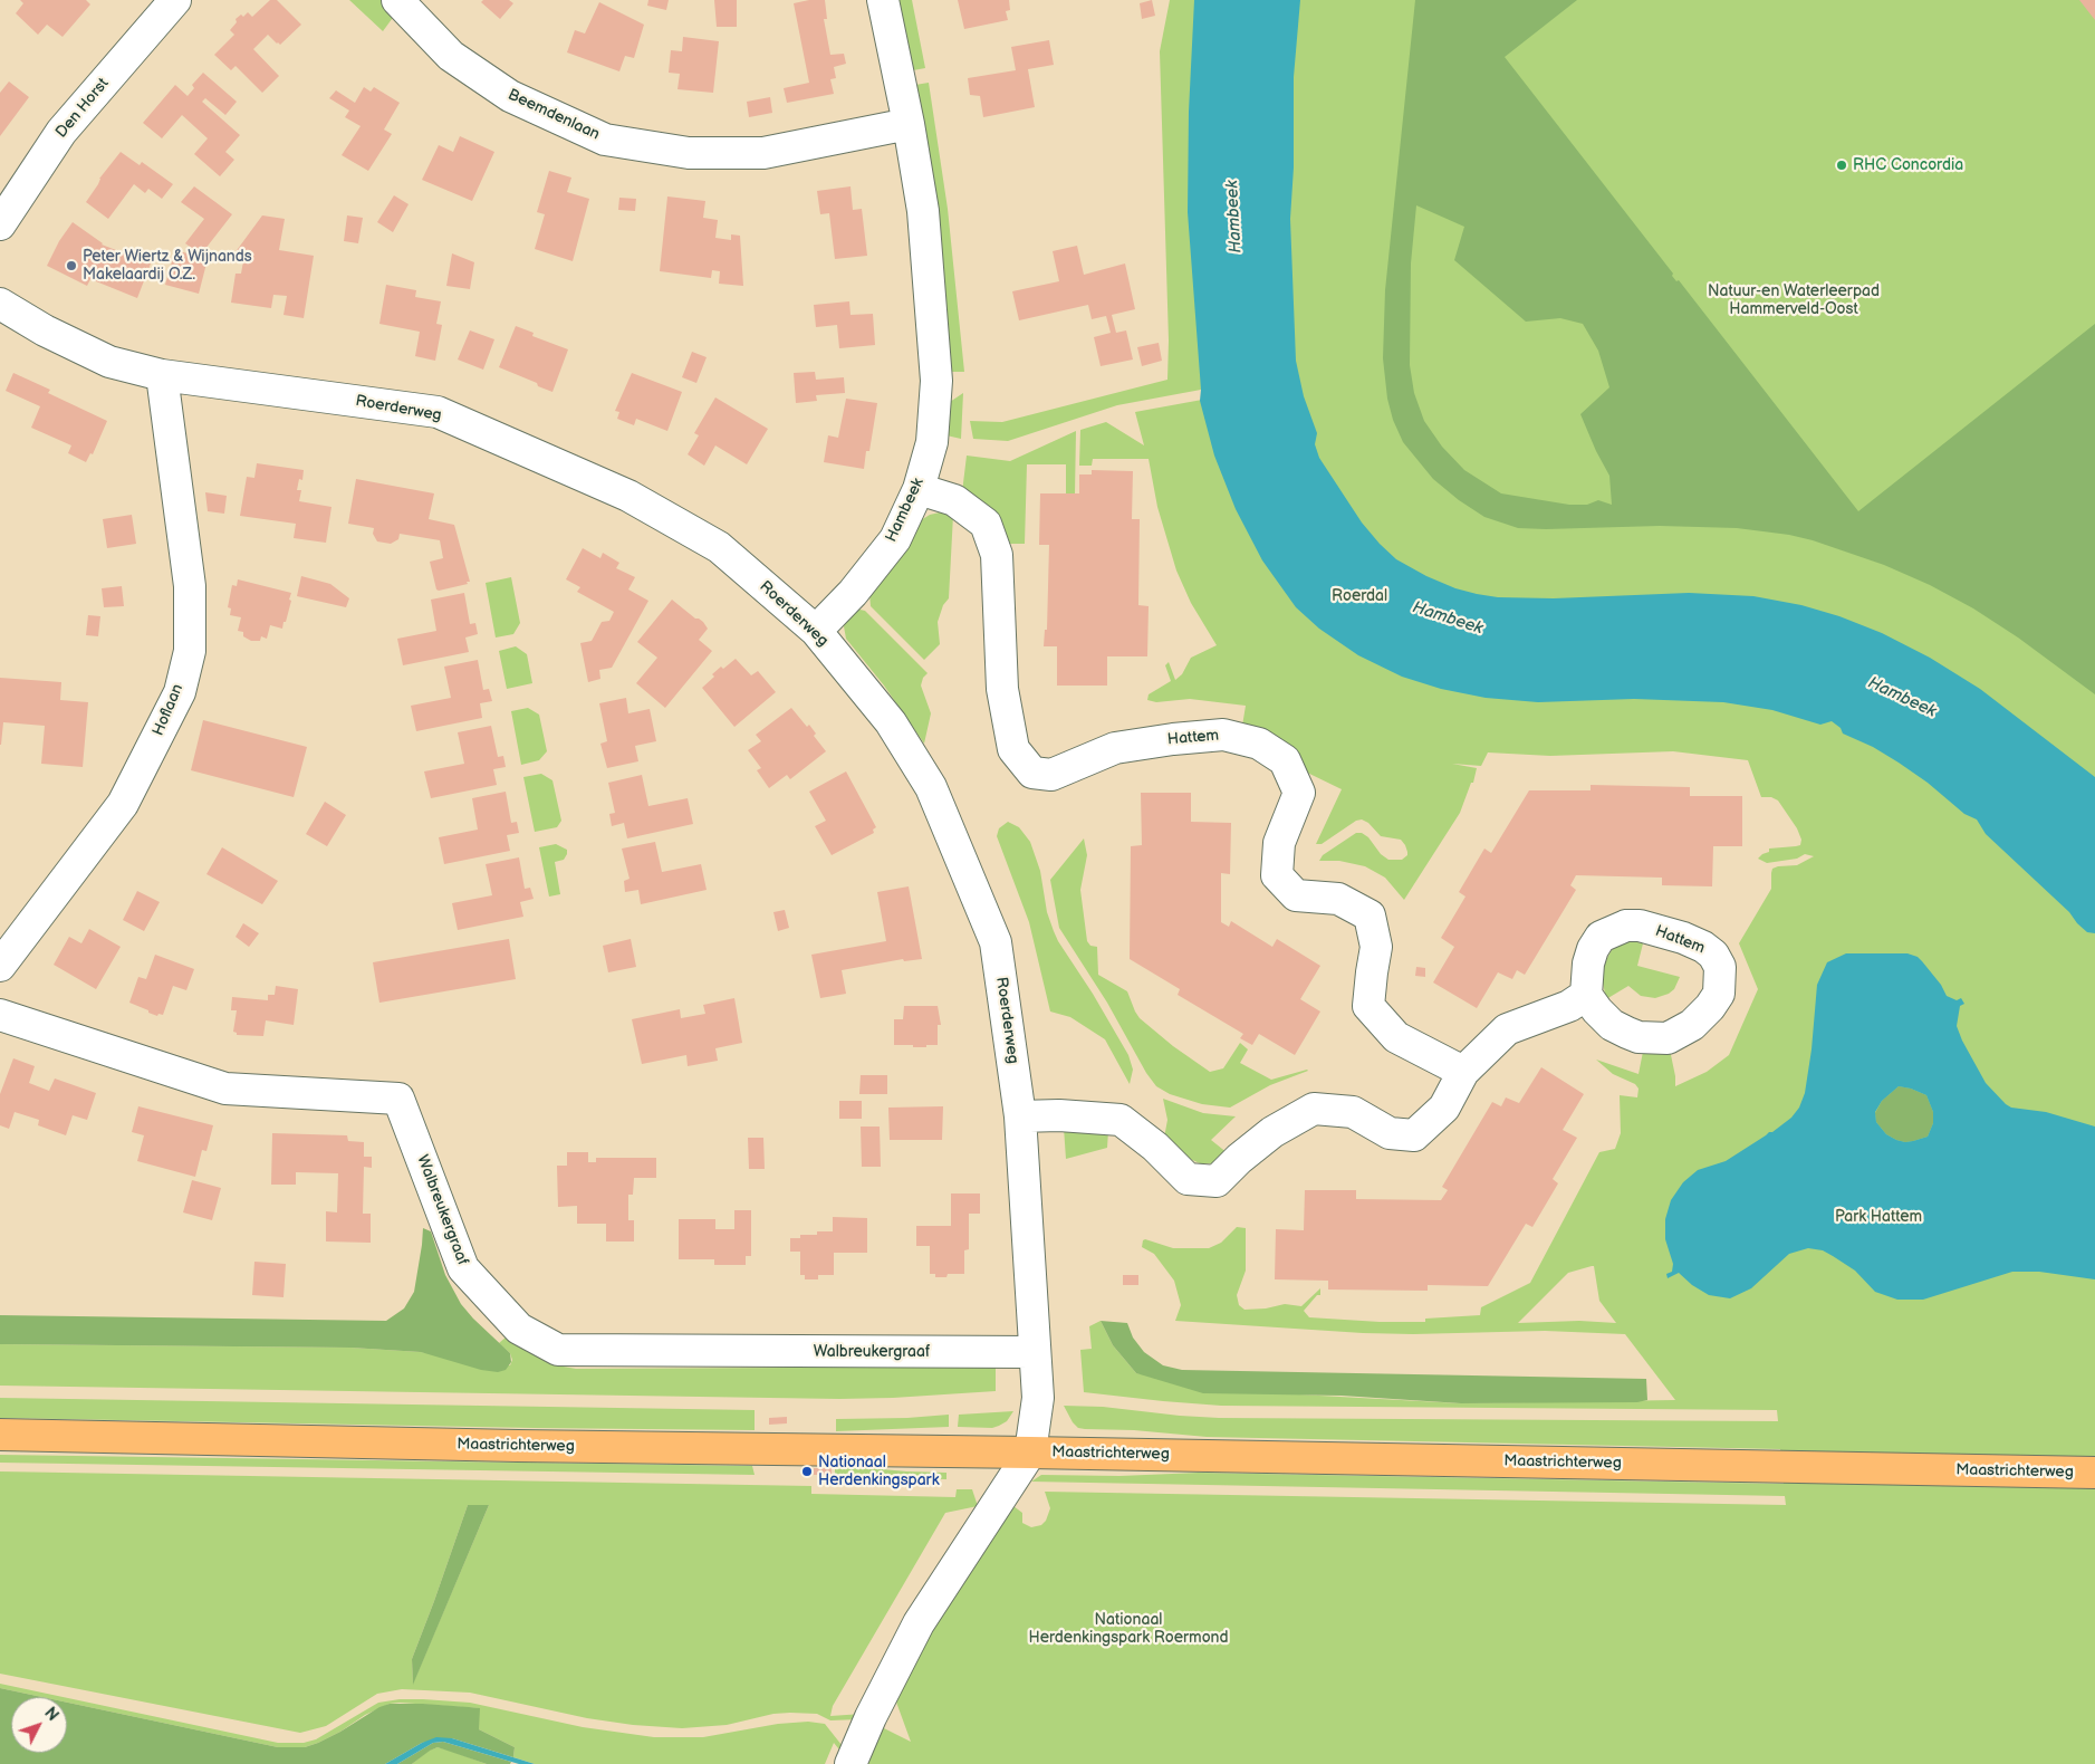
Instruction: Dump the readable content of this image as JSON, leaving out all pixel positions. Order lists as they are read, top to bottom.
{
  "streets": {
    "main road": ["Maastrichterweg"],
    "street": [
      "Den Horst",
      "Beemdenlaan",
      "Roerderweg",
      "Hambeek",
      "Hoflaan",
      "Hattem",
      "Walbreukergraaf"
    ]
  },
  "crossings": [
    ["Beemdenlaan", "Hambeek"],
    ["Roerderweg", "Hambeek"],
    ["Roerderweg", "Hoflaan"],
    ["Roerderweg", "Walbreukergraaf"],
    ["Roerderweg", "Maastrichterweg"],
    ["Hambeek", "Hattem"]
  ],
  "water": ["Hambeek"],
  "parks": [
    "Natuur-en Waterleerpad Hammerveld-Oost",
    "Roerdal",
    "Park Hattem",
    "Nationaal Herdenkingspark Roermond"
  ],
  "places": ["RHC Concordia", "Peter Wiertz & Wijnands Makelaardij O.Z.", "Nationaal Herdenkingspark"],
  "north": "top right"
}
